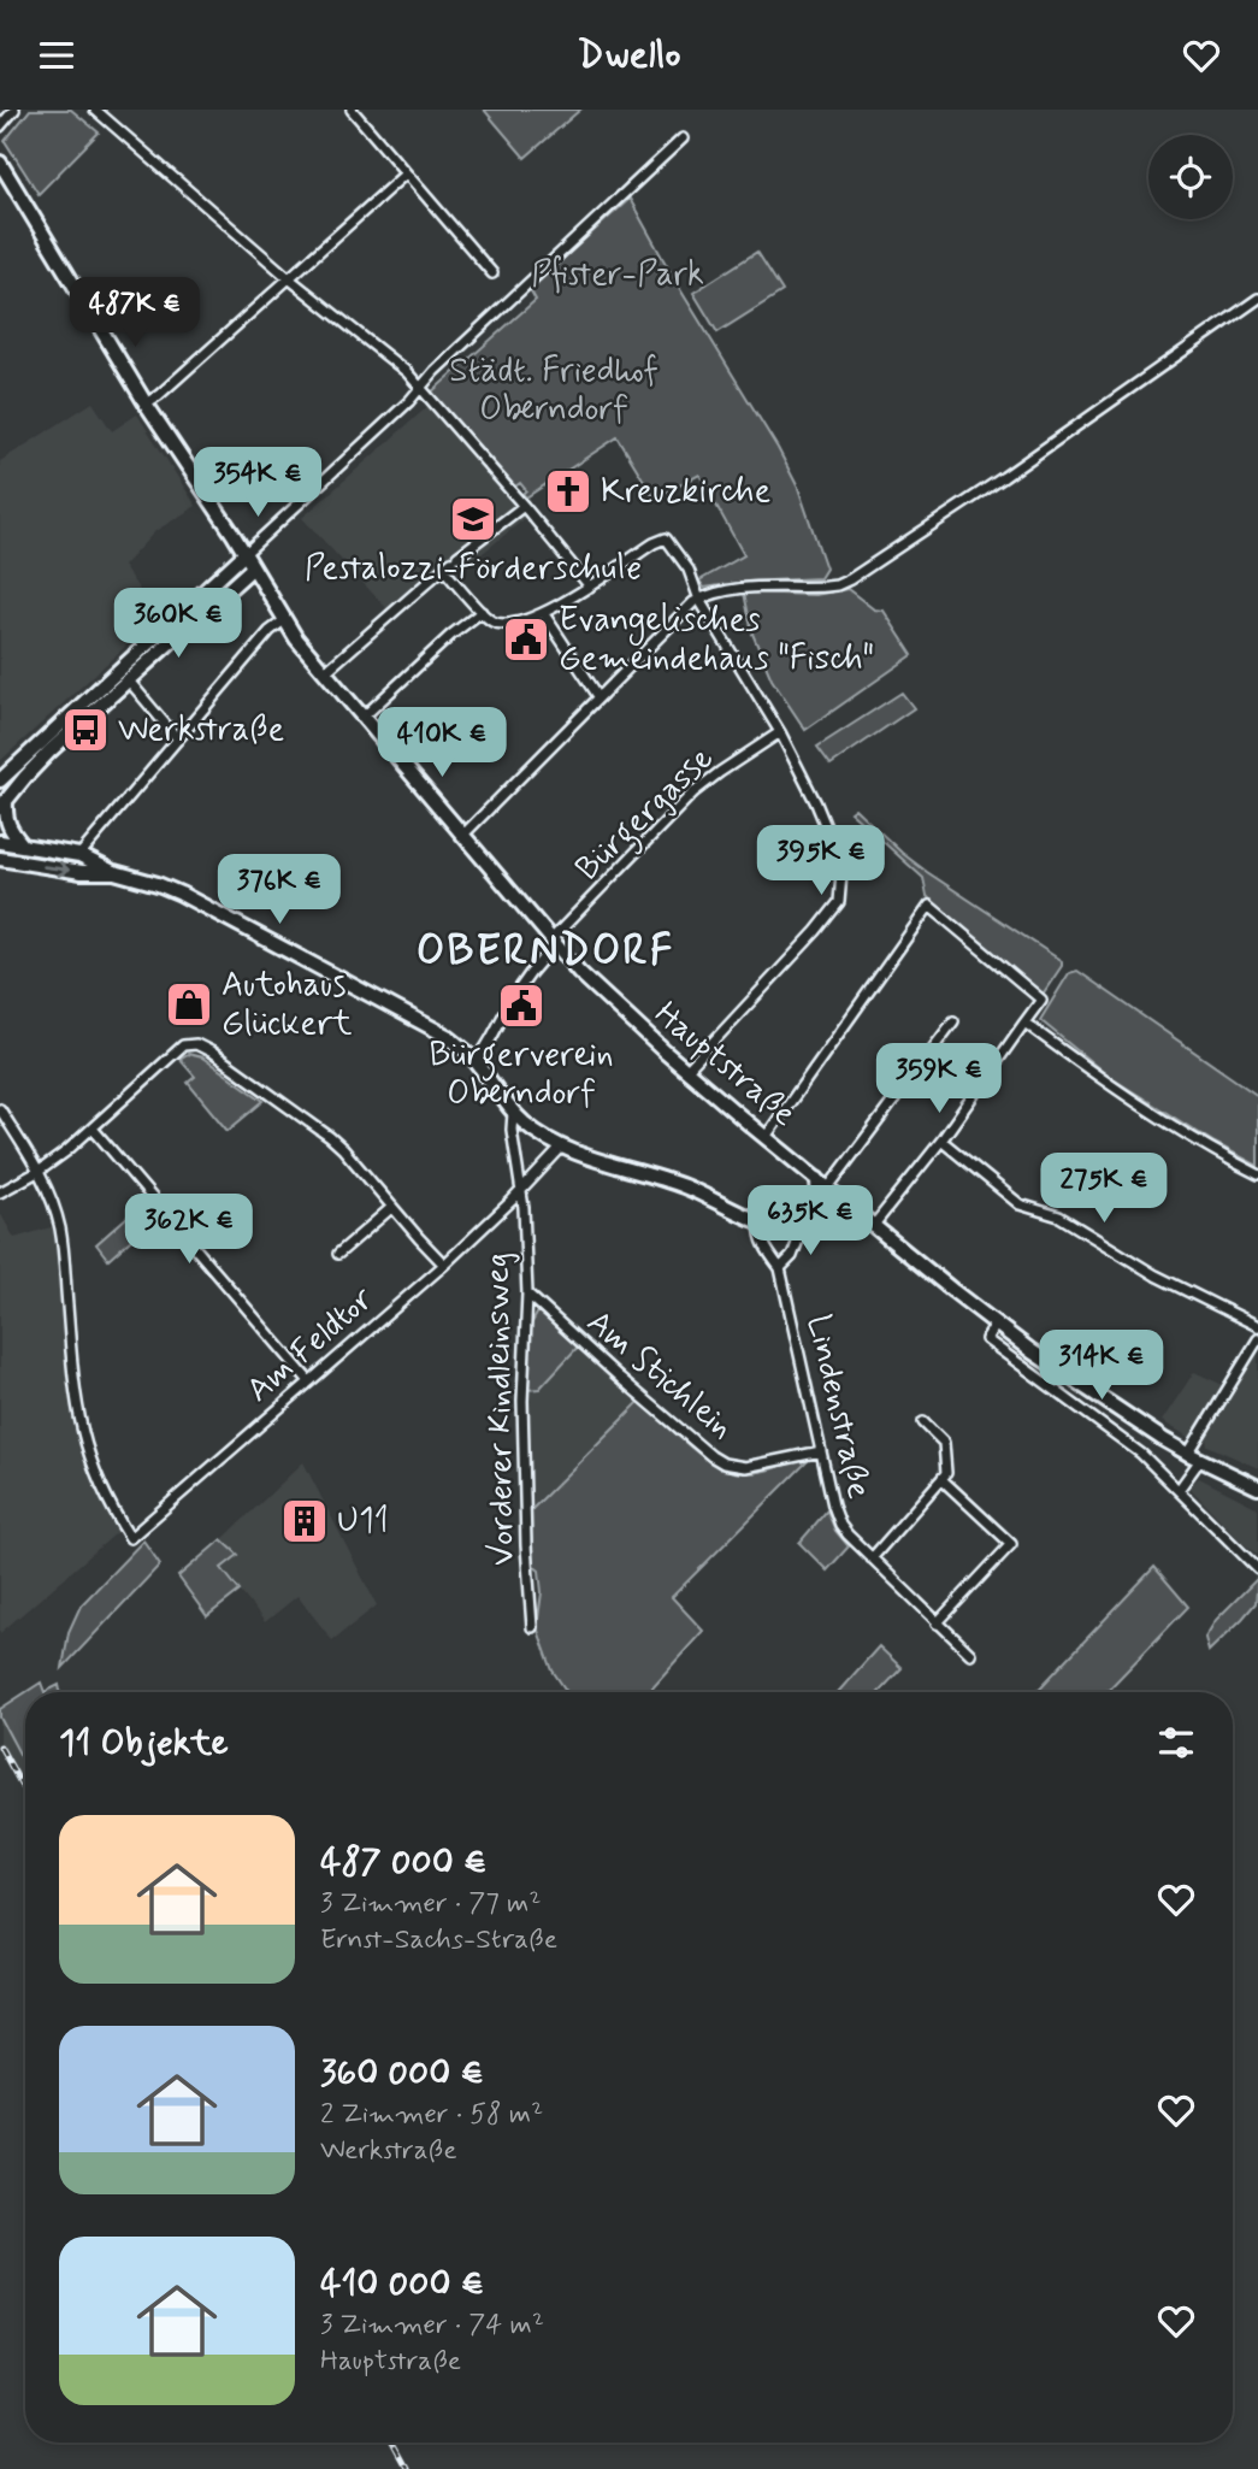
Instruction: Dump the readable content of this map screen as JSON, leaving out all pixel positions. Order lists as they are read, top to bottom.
{
  "streets": {
    "main road": ["Hauptstraße"],
    "street": [
      "Bürgergasse",
      "Am Feldtor",
      "Am Stichlein",
      "Lindenstraße",
      "Vorderer Kindleinsweg"
    ]
  },
  "crossings": [
    ["Bürgergasse", "Hauptstraße"],
    ["Am Feldtor", "Vorderer Kindleinsweg"],
    ["Am Stichlein", "Lindenstraße"],
    ["Am Stichlein", "Vorderer Kindleinsweg"]
  ],
  "districts": ["OBERNDORF"],
  "parks": ["Pfister-Park", "Städt. Friedhof Oberndorf"],
  "places": {
    "church": ["Kreuzkirche"],
    "school or university": ["Pestalozzi-Förderschule"],
    "public building": ["Evangelisches Gemeindehaus \"Fisch\"", "Bürgerverein Oberndorf"],
    "bus stop": ["Werkstraße"],
    "shop": ["Autohaus Glückert"],
    "building": ["U11"]
  },
  "page": {
    "header": "Dwello",
    "price": [
      "487K €",
      "354K €",
      "360K €",
      "410K €",
      "395K €",
      "376K €",
      "359K €",
      "275K €",
      "635K €",
      "362K €",
      "314K €"
    ],
    "heading": "11 Objekte",
    "list": [
      {
        "name": "487 000 €",
        "note": "3 Zimmer · 77 m² · Ernst-Sachs-Straße"
      },
      {
        "name": "360 000 €",
        "note": "2 Zimmer · 58 m² · Werkstraße"
      },
      {
        "name": "410 000 €",
        "note": "3 Zimmer · 74 m² · Hauptstraße"
      }
    ]
  }
}
